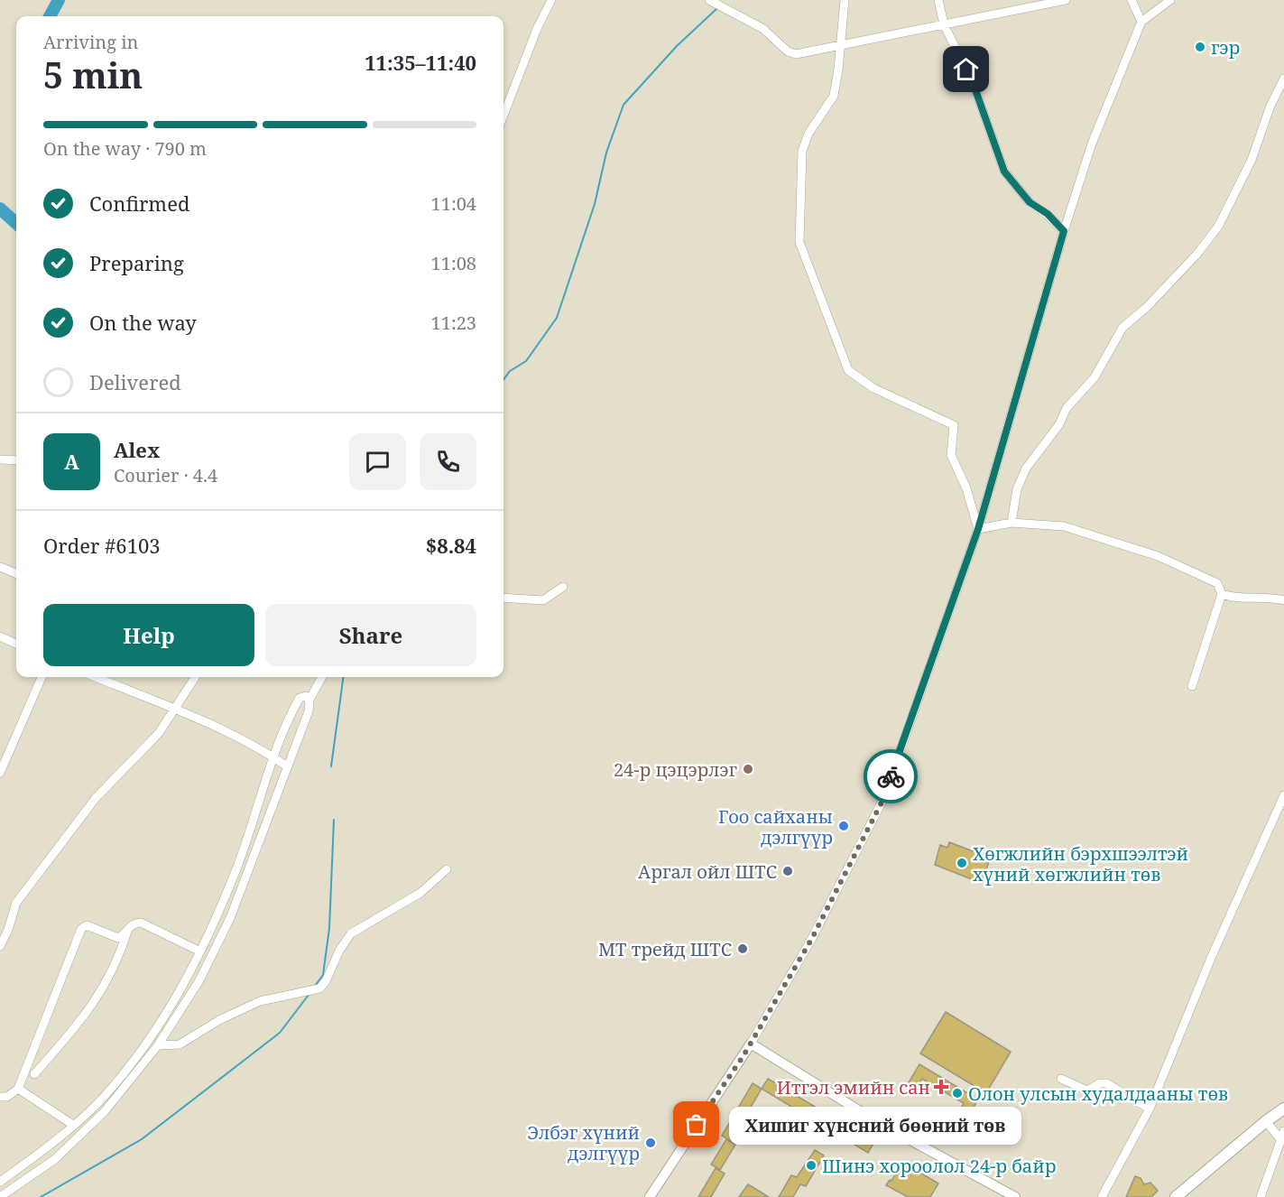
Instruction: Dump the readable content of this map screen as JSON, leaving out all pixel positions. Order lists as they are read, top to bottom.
{
  "places": {
    "other": [
      "гэр",
      "24-р цэцэрлэг",
      "Гоо сайханы дэлгүүр",
      "Хөгжлийн бэрхшээлтэй хүний хөгжлийн төв",
      "Аргал ойл ШТС",
      "МТ трейд ШТС",
      "Олон улсын худалдааны төв",
      "Хишиг хүнсний бөөний төв",
      "Элбэг хүний дэлгүүр",
      "Шинэ хороолол 24-р байр"
    ],
    "health": ["Итгэл эмийн сан"]
  },
  "page": {
    "heading": ["5 min", "Arriving in", "11:35–11:40"],
    "panel": [
      "Alex",
      "Courier · 4.4",
      "Order #6103",
      "$8.84"
    ],
    "bar": "On the way · 790 m",
    "list": [
      ["Confirmed", "11:04"],
      ["Preparing", "11:08"],
      ["On the way", "11:23"],
      "Delivered"
    ],
    "round": "A",
    "buttons": ["Help", "Share"],
    "bubble": "Хишиг хүнсний бөөний төв"
  }
}
